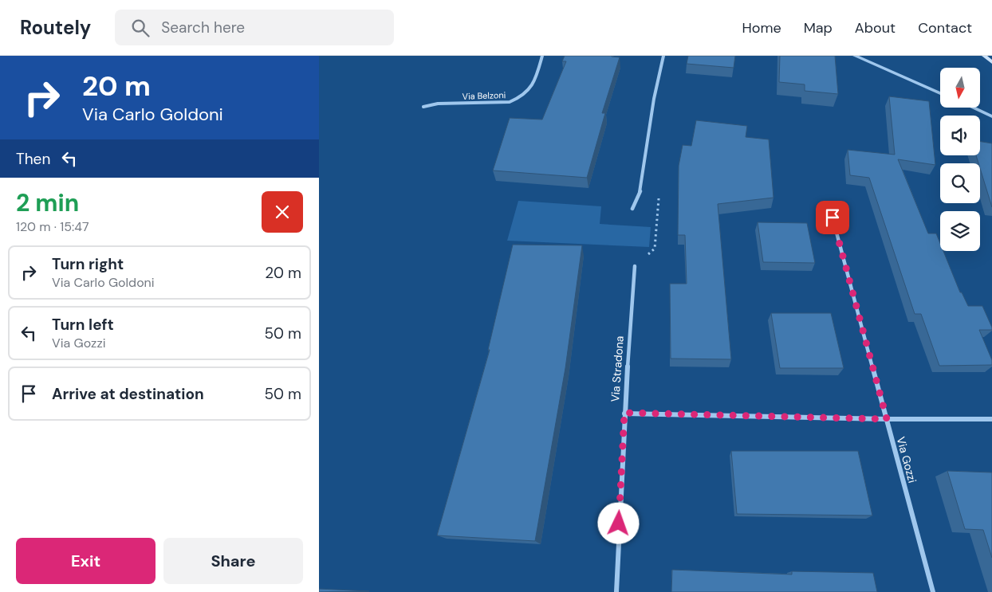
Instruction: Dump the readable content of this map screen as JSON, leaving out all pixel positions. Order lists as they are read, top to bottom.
{
  "streets": {
    "street": ["Via Belzoni", "Via Stradona", "Via Gozzi"]
  },
  "north": "bottom",
  "page": {
    "header": "Routely",
    "search": "Search here",
    "nav": [
      "Home",
      "Map",
      "About",
      "Contact"
    ],
    "turn": ["20 m", "Via Carlo Goldoni"],
    "then": "Then",
    "heading": ["2 min", "120 m · 15:47"],
    "list": [
      {
        "name": "Turn right",
        "note": "Via Carlo Goldoni",
        "value": "20 m"
      },
      {
        "name": "Turn left",
        "note": "Via Gozzi",
        "value": "50 m"
      },
      {
        "name": "Arrive at destination",
        "value": "50 m"
      }
    ],
    "buttons": ["Exit", "Share"]
  }
}
